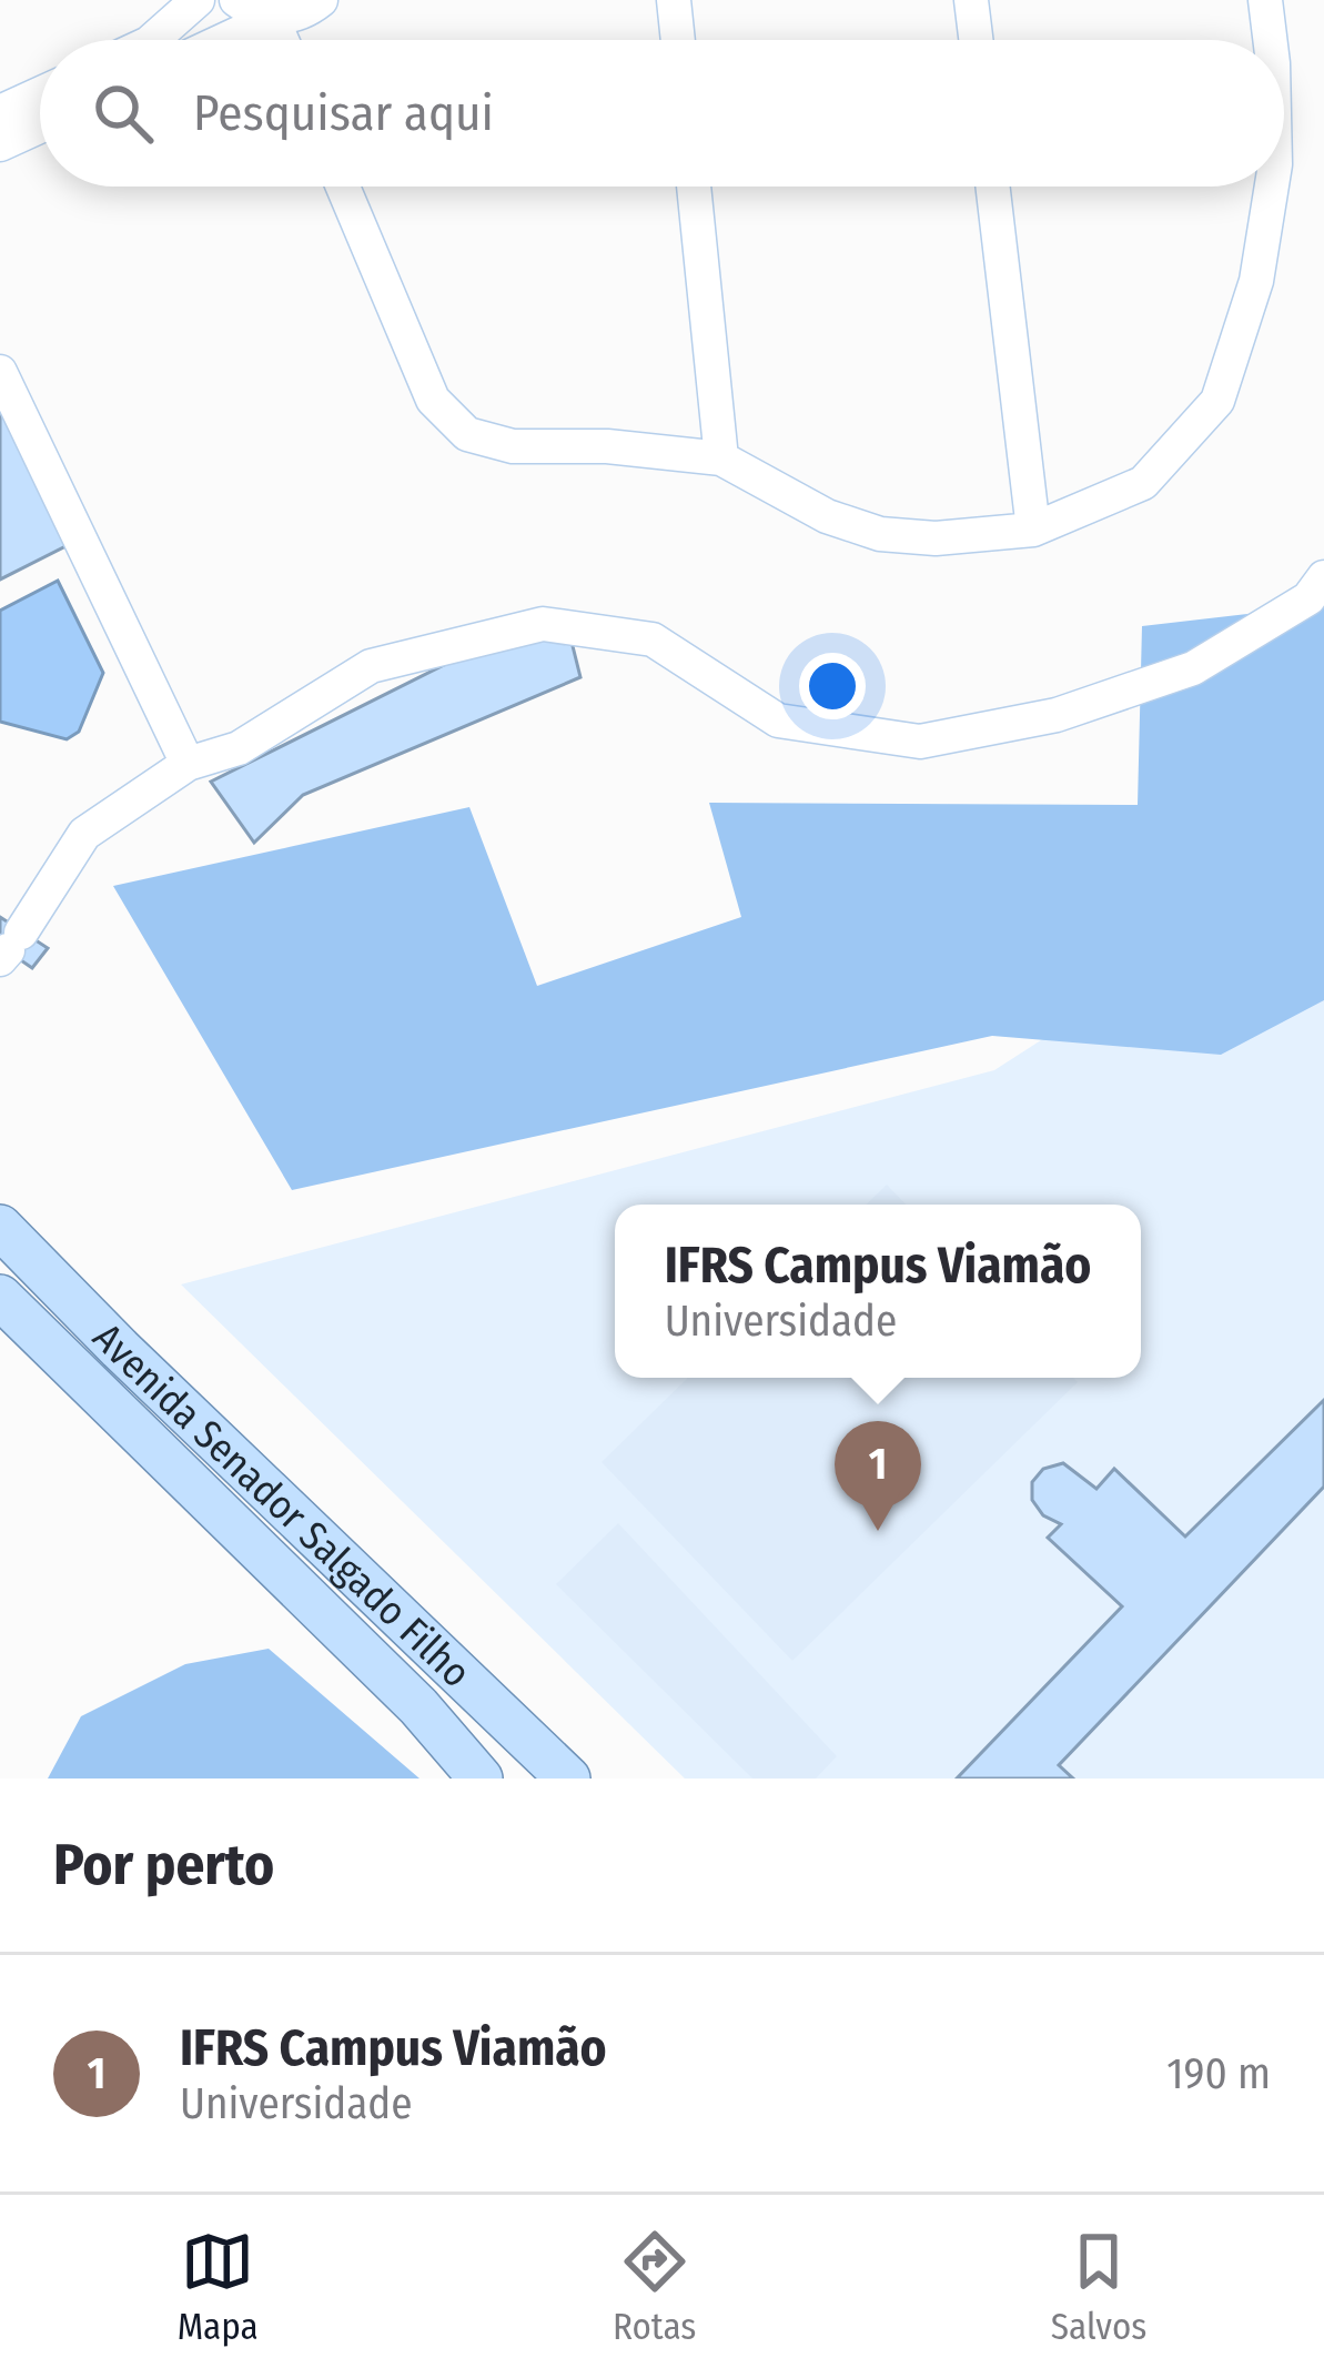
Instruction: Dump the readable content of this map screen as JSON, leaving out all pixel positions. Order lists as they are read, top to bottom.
{
  "streets": {
    "main road": ["Avenida Senador Salgado Filho"]
  },
  "page": {
    "search": "Pesquisar aqui",
    "popup": ["IFRS Campus Viamão", "Universidade"],
    "pins": "1",
    "heading": "Por perto",
    "list": [
      {
        "mark": "1",
        "name": "IFRS Campus Viamão",
        "note": "Universidade",
        "value": "190 m"
      }
    ],
    "nav": ["Mapa", "Rotas", "Salvos"]
  }
}
